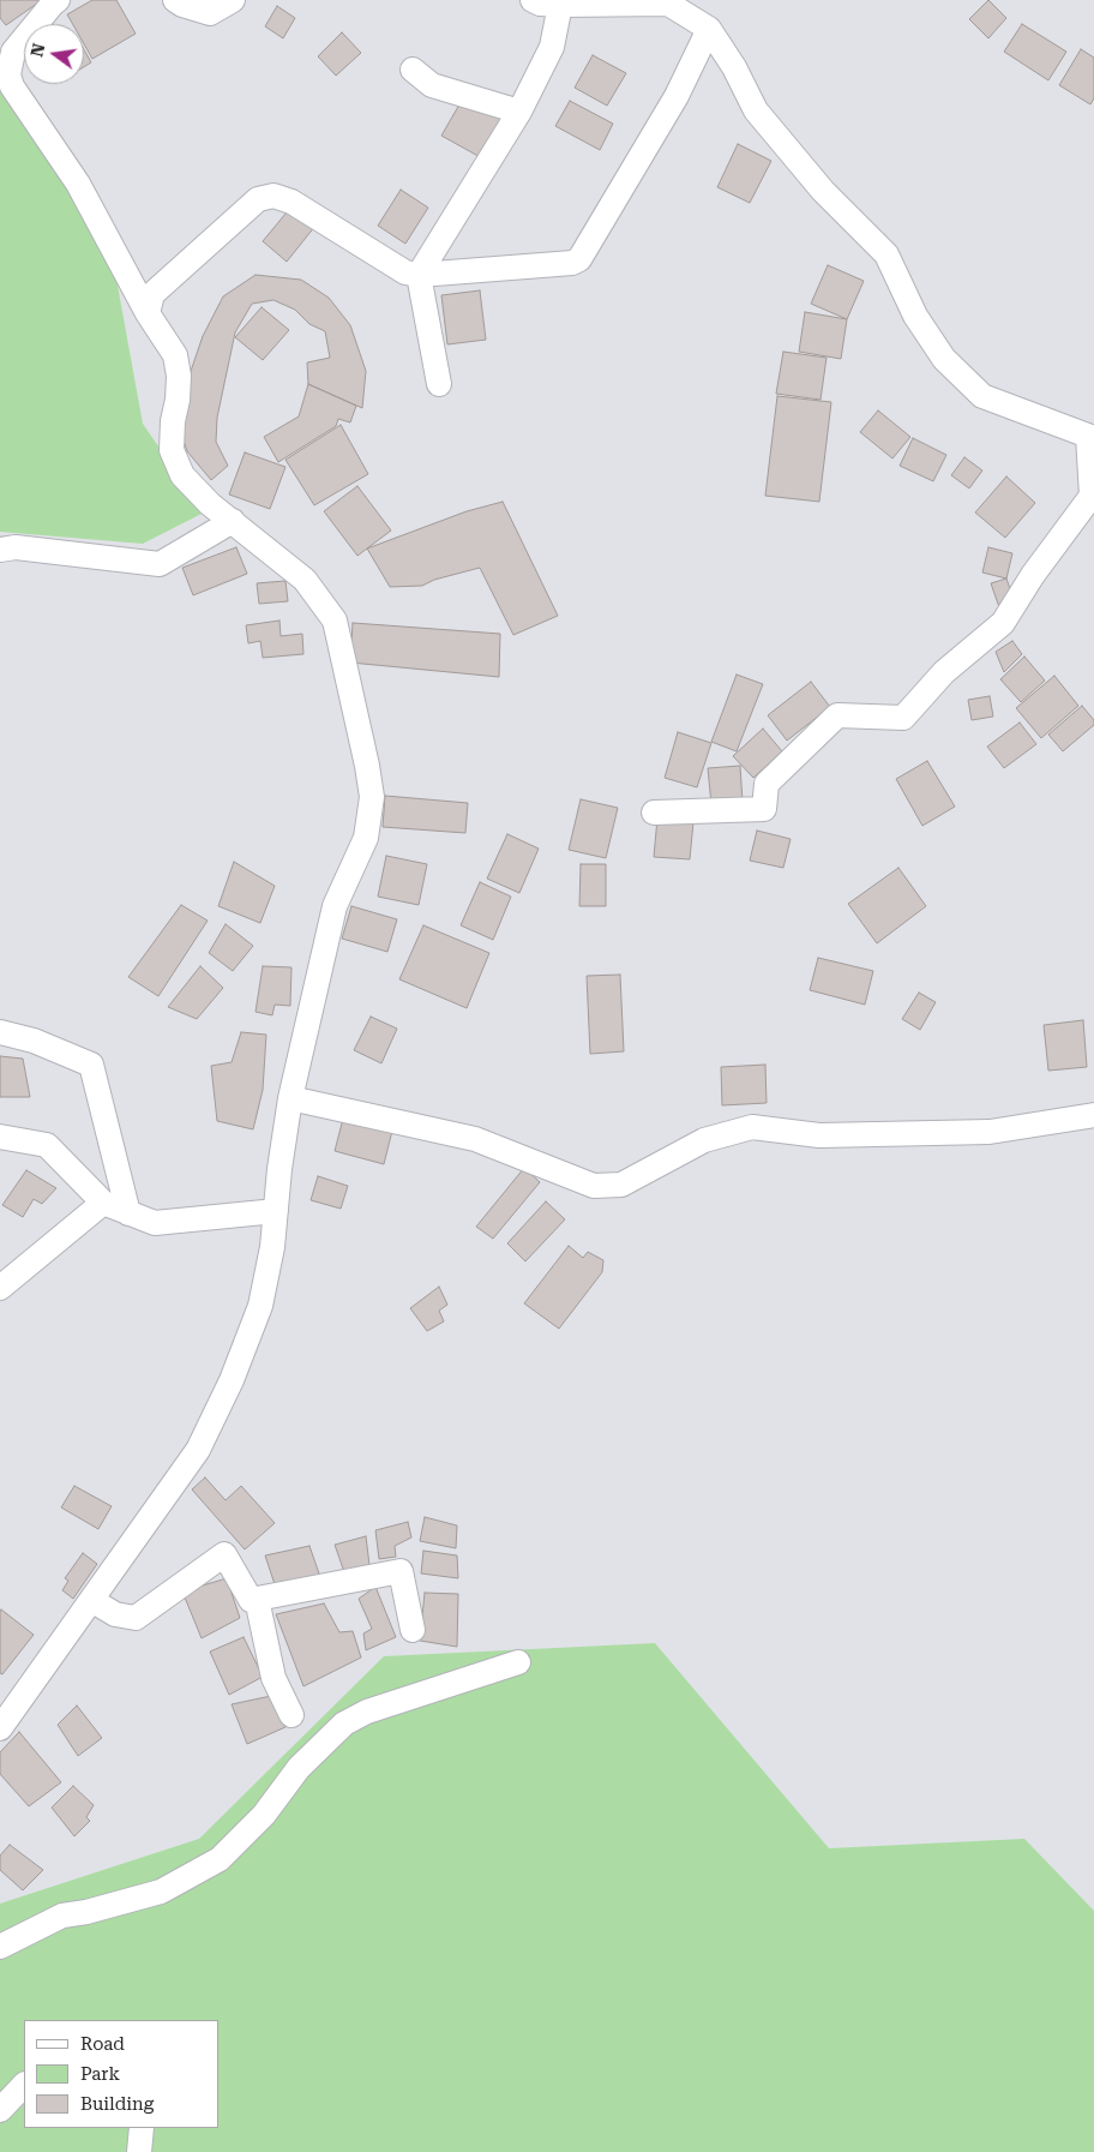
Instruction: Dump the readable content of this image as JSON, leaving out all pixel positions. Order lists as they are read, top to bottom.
{
  "legend": ["Road", "Park", "Building"],
  "north": "left"
}
